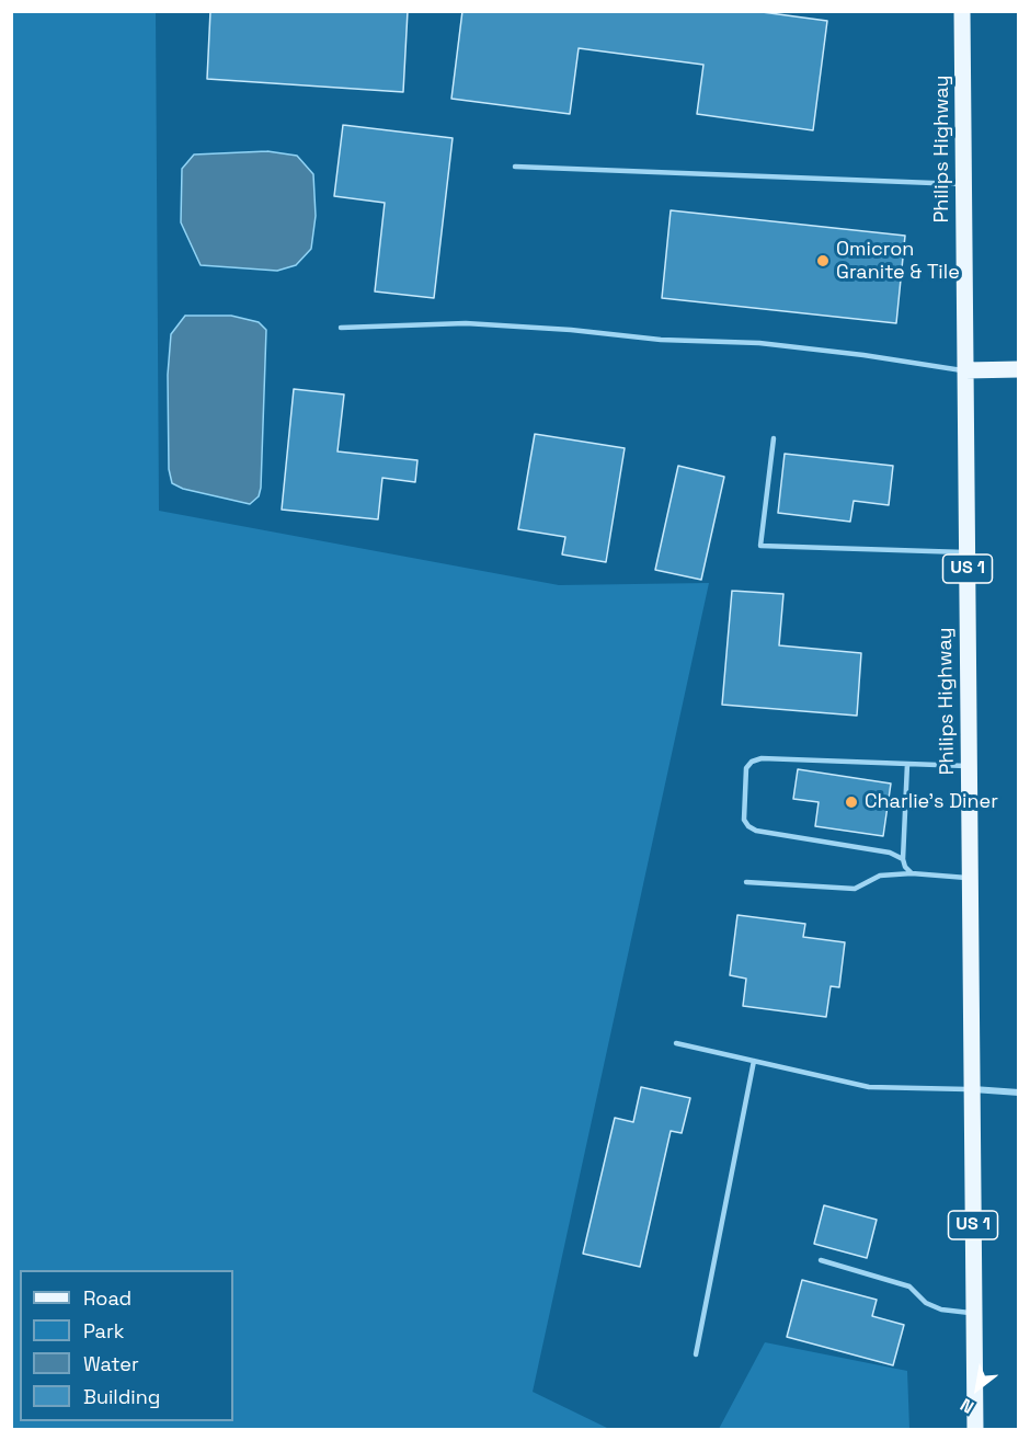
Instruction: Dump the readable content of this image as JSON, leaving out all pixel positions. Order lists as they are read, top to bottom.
{
  "streets": {
    "main road": ["Philips Highway", "US 1"]
  },
  "places": ["Omicron Granite & Tile", "Charlie's Diner"],
  "legend": [
    "Road",
    "Park",
    "Water",
    "Building"
  ],
  "north": "bottom left"
}
